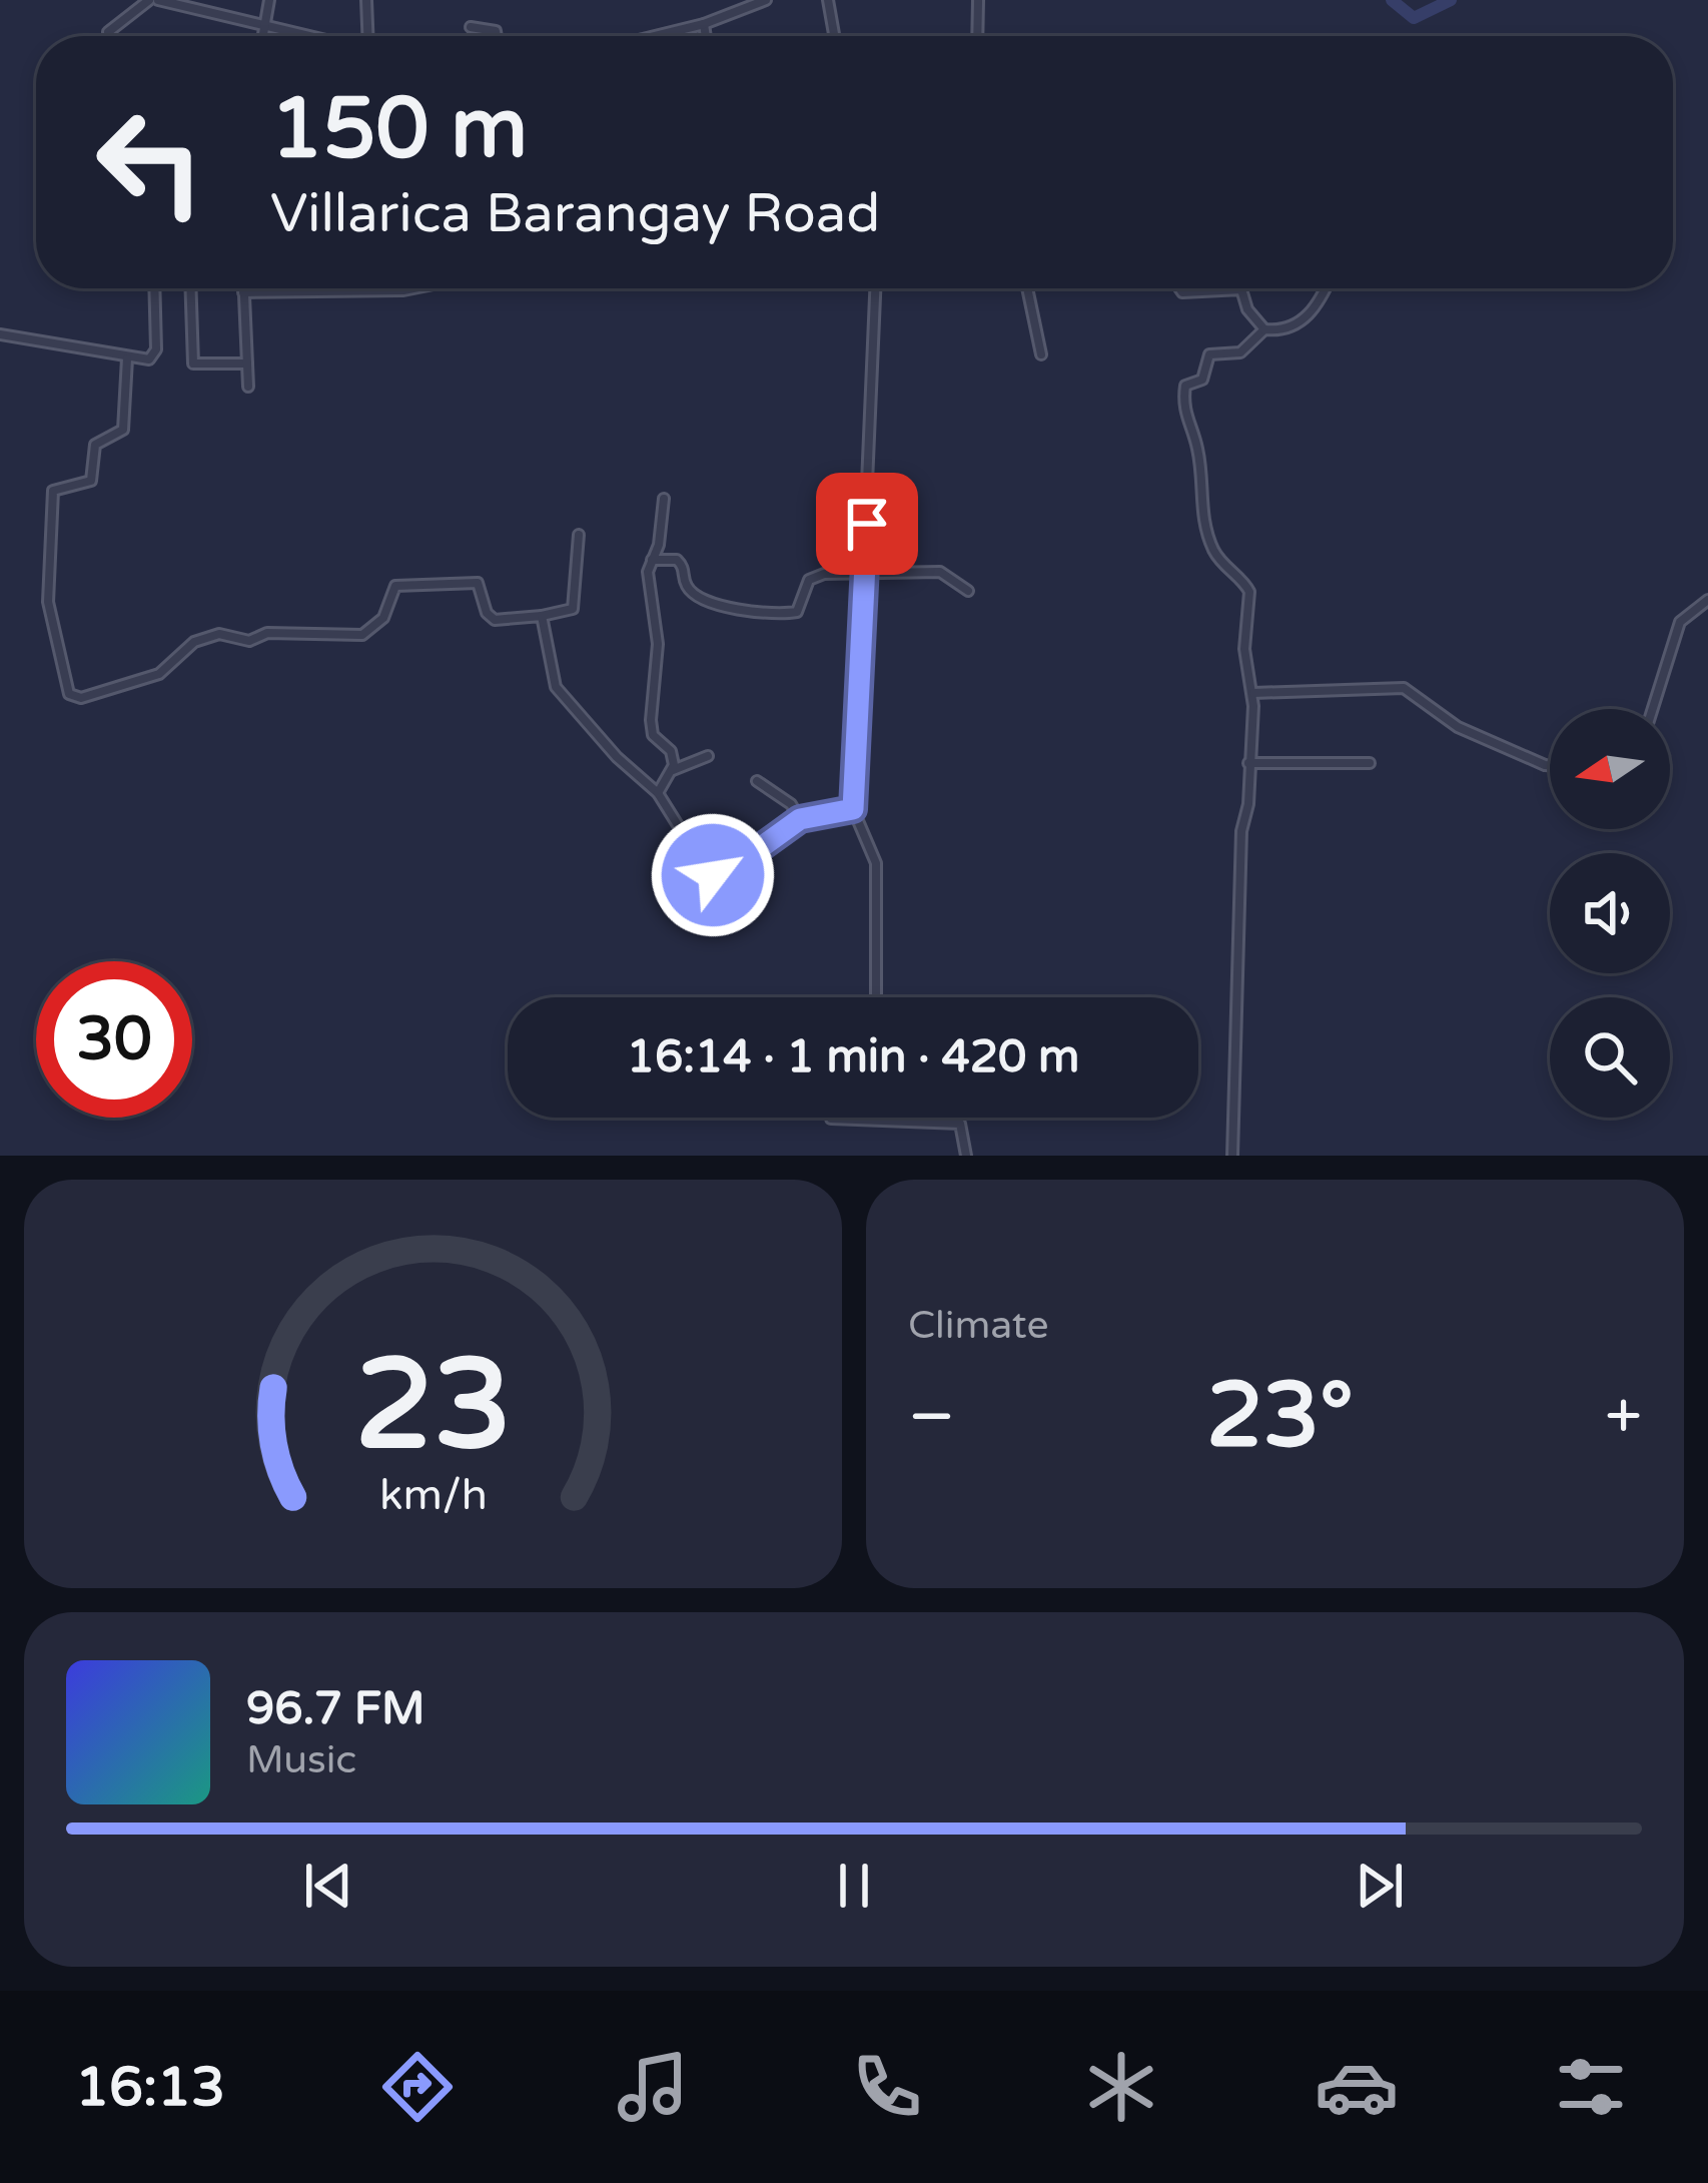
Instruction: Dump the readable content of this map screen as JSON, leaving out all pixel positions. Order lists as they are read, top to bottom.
{
  "north": "left",
  "page": {
    "turn": ["150 m", "Villarica Barangay Road"],
    "limit": "30",
    "trip": "16:14 · 1 min · 420 m",
    "tile": "Climate",
    "heat": ["−", "23°", "+"],
    "song": ["96.7 FM", "Music"],
    "tabs": "16:13",
    "gauge": ["23", "km/h"]
  }
}
